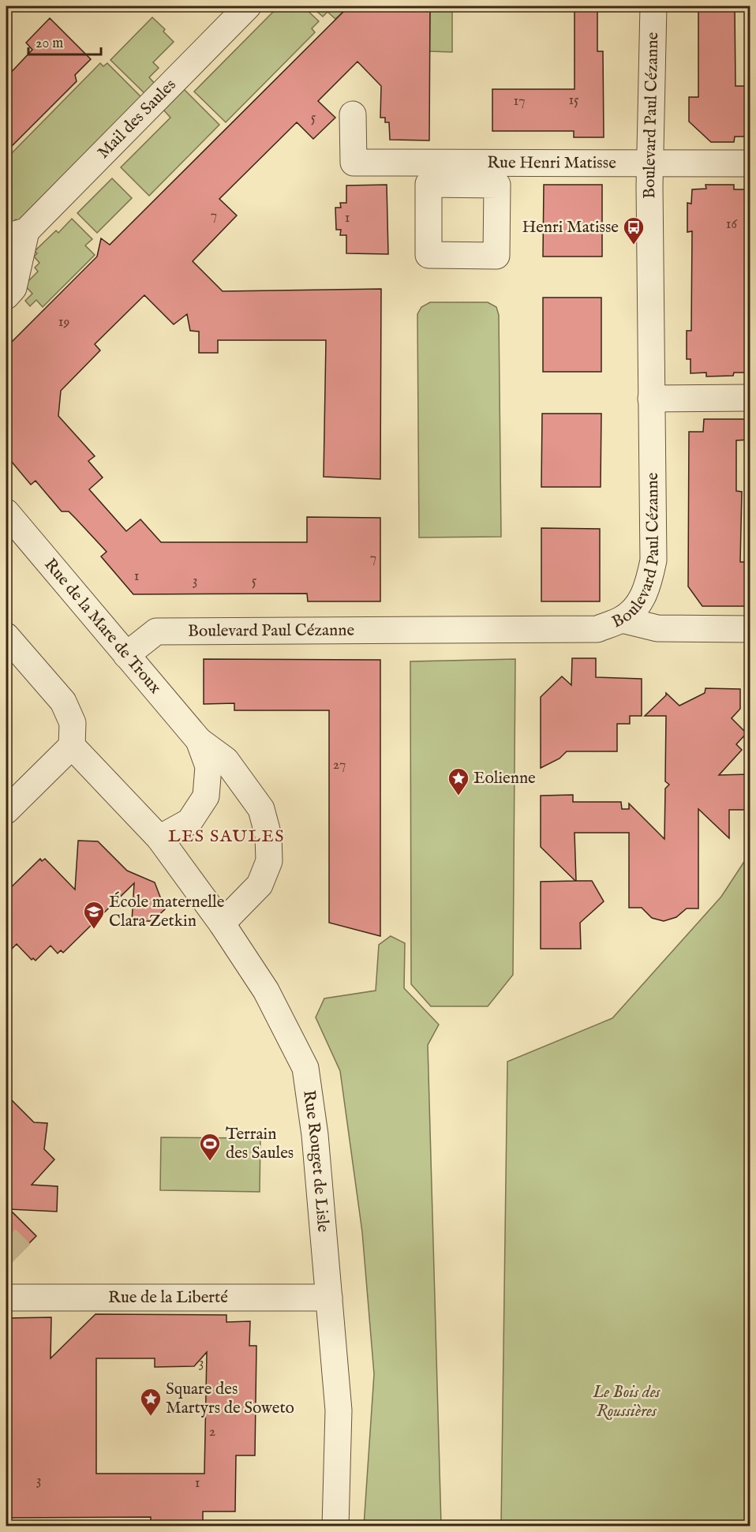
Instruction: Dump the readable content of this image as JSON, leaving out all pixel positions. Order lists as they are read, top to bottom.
{
  "streets": {
    "street": [
      "Boulevard Paul Cézanne",
      "Mail des Saules",
      "Rue Henri Matisse",
      "Rue de la Mare de Troux",
      "Rue Rouget de Lisle",
      "Rue de la Liberté"
    ]
  },
  "crossings": [
    ["Boulevard Paul Cézanne", "Rue Henri Matisse"],
    ["Boulevard Paul Cézanne", "Rue de la Mare de Troux"],
    ["Rue de la Mare de Troux", "Rue Rouget de Lisle"],
    ["Rue Rouget de Lisle", "Rue de la Liberté"]
  ],
  "districts": ["LES SAULES"],
  "parks": ["Le Bois des Roussières"],
  "places": {
    "bus stop": ["Henri Matisse"],
    "place": ["Eolienne", "Square des Martyrs de Soweto"],
    "school or university": ["École maternelle Clara Zetkin"],
    "sports": ["Terrain des Saules"]
  },
  "house_numbers": [
    "15",
    "17",
    "5",
    "7",
    "1",
    "16",
    "19",
    "7",
    "1",
    "3",
    "5",
    "27",
    "3",
    "2",
    "3",
    "1"
  ],
  "scale_bar": "20 m"
}
